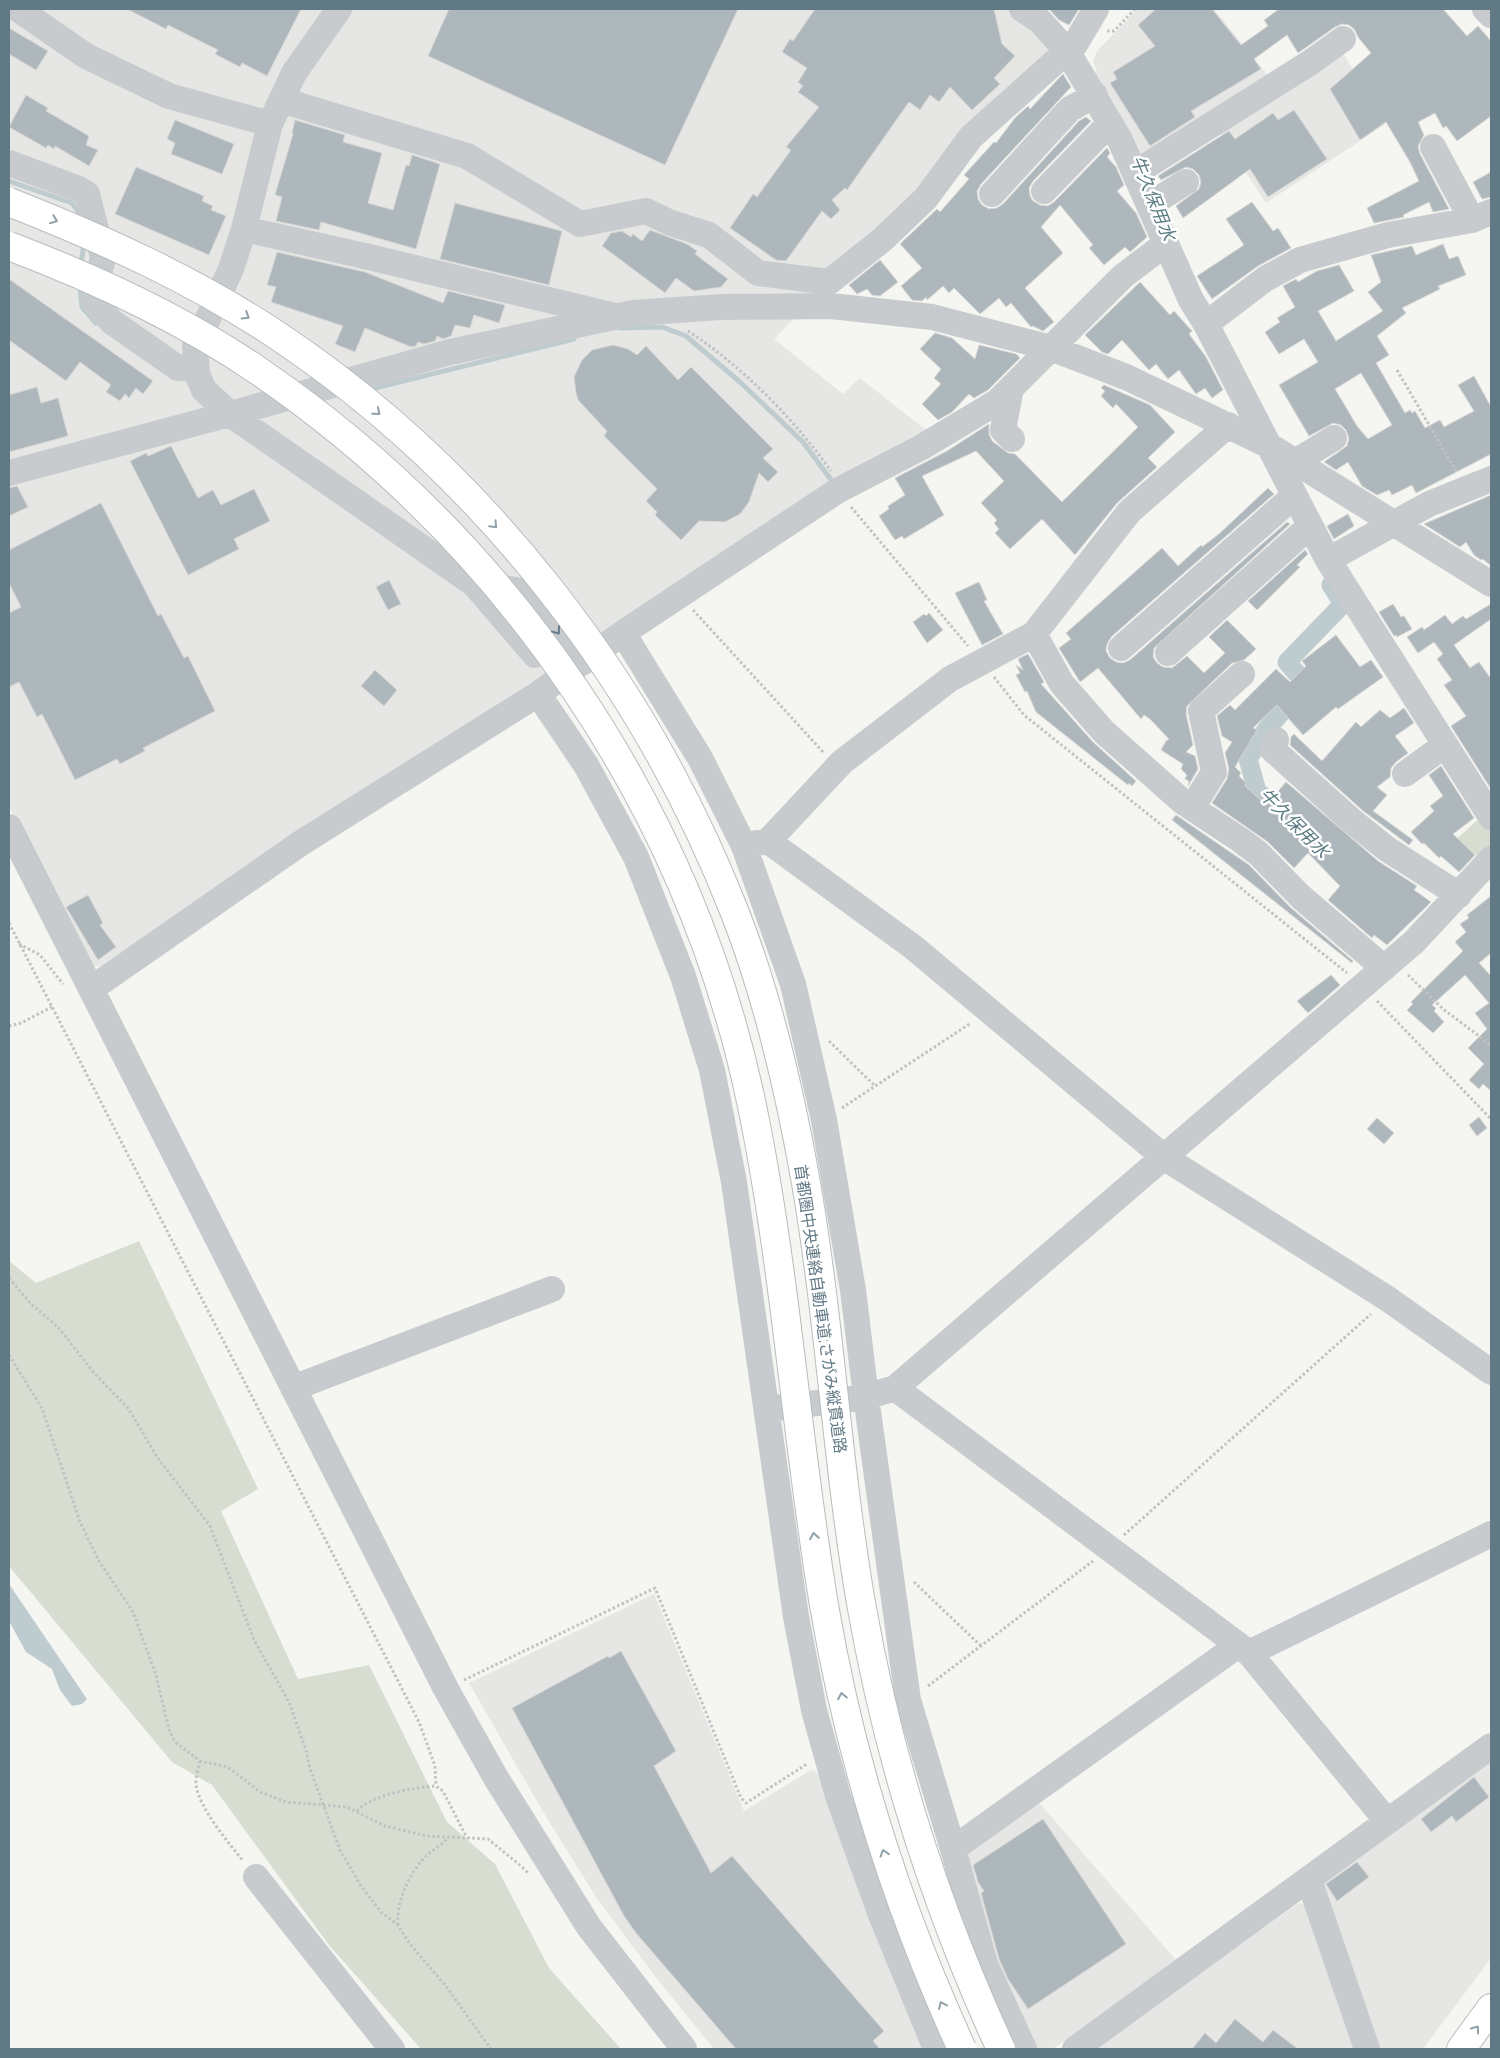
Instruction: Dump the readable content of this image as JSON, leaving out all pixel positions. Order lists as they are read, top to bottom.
{
  "streets": {
    "highway": ["首都圏中央連絡自動車道;さがみ縦貫道路"]
  },
  "water": ["牛久保用水"]
}
